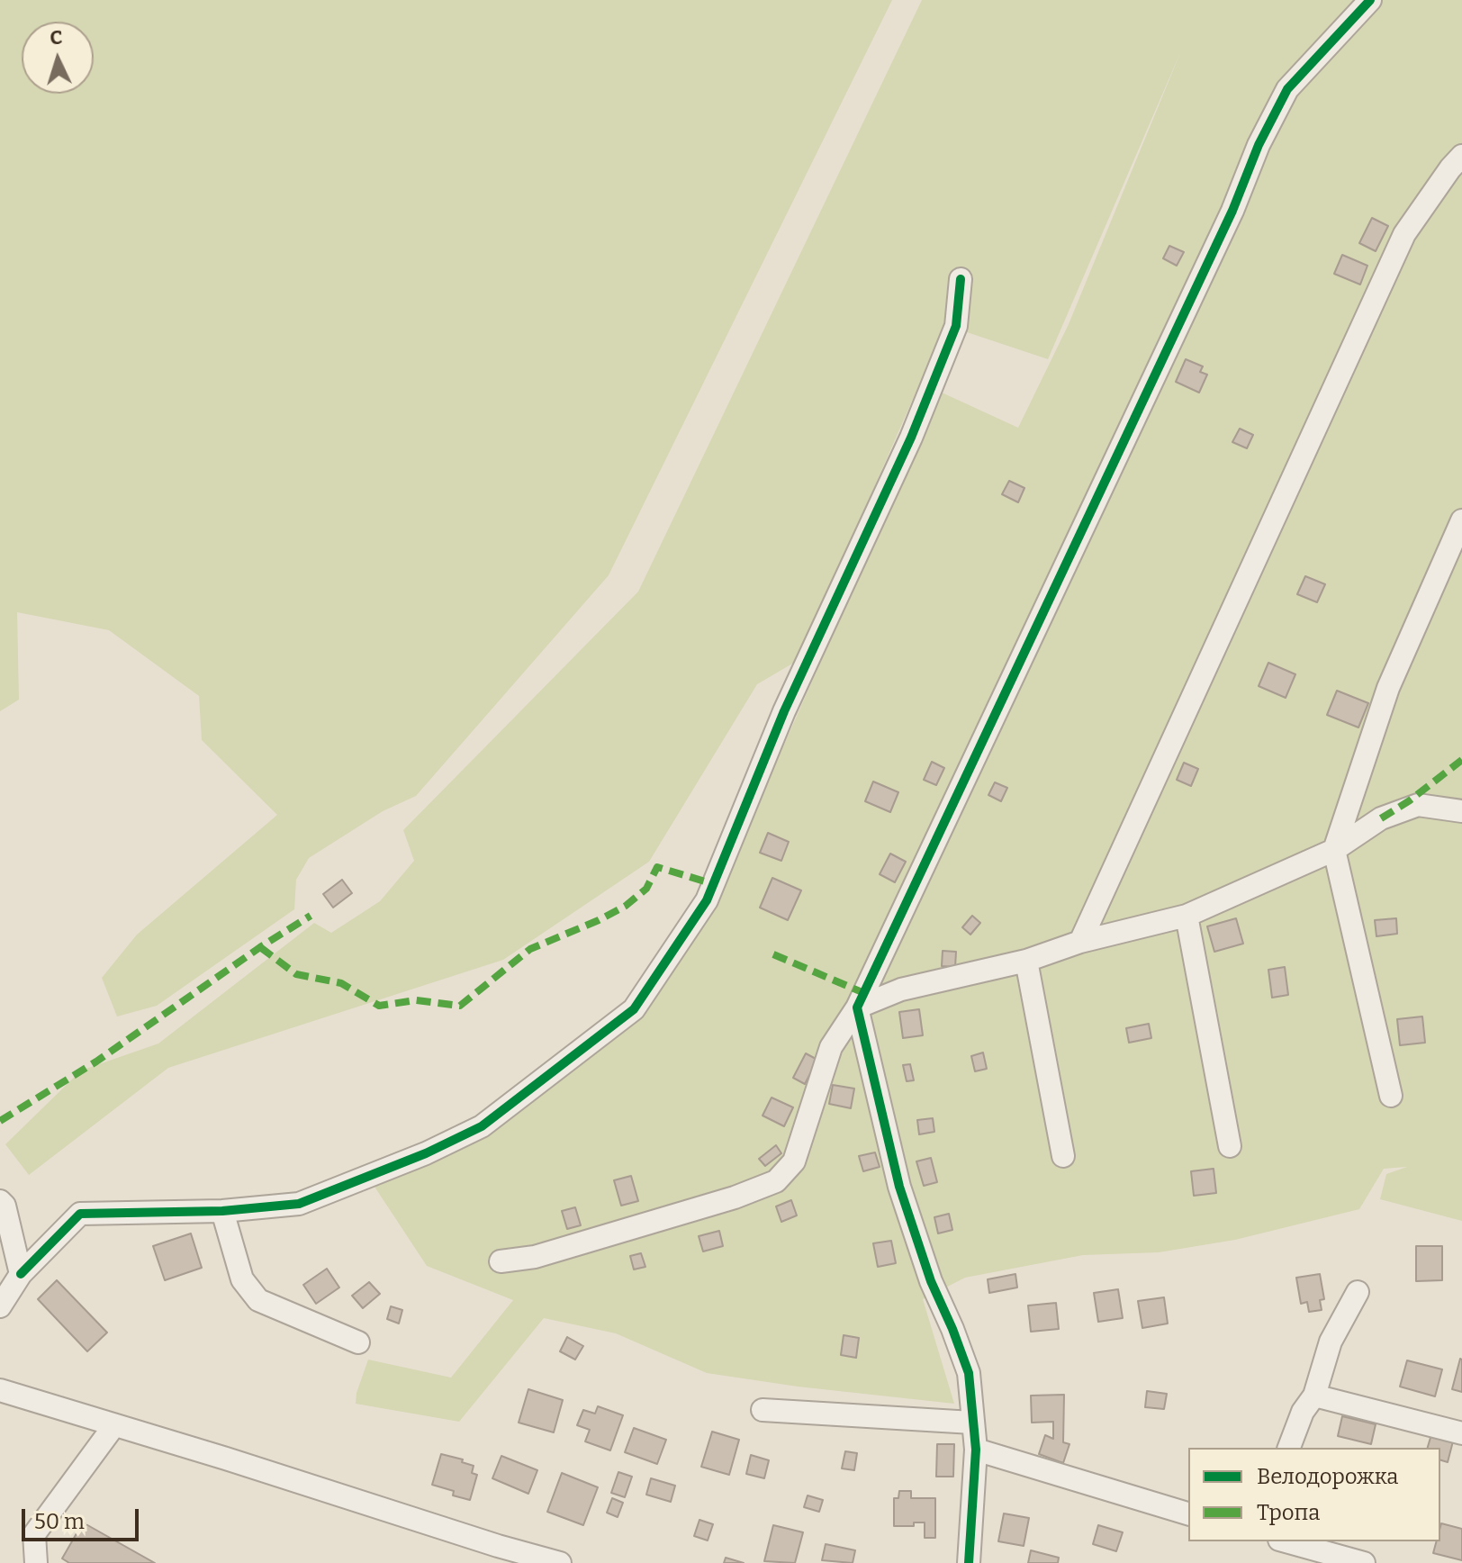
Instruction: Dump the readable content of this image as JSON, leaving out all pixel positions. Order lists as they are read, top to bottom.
{
  "legend": ["Велодорожка", "Тропа"],
  "scale_bar": "50 m",
  "north": "top"
}
